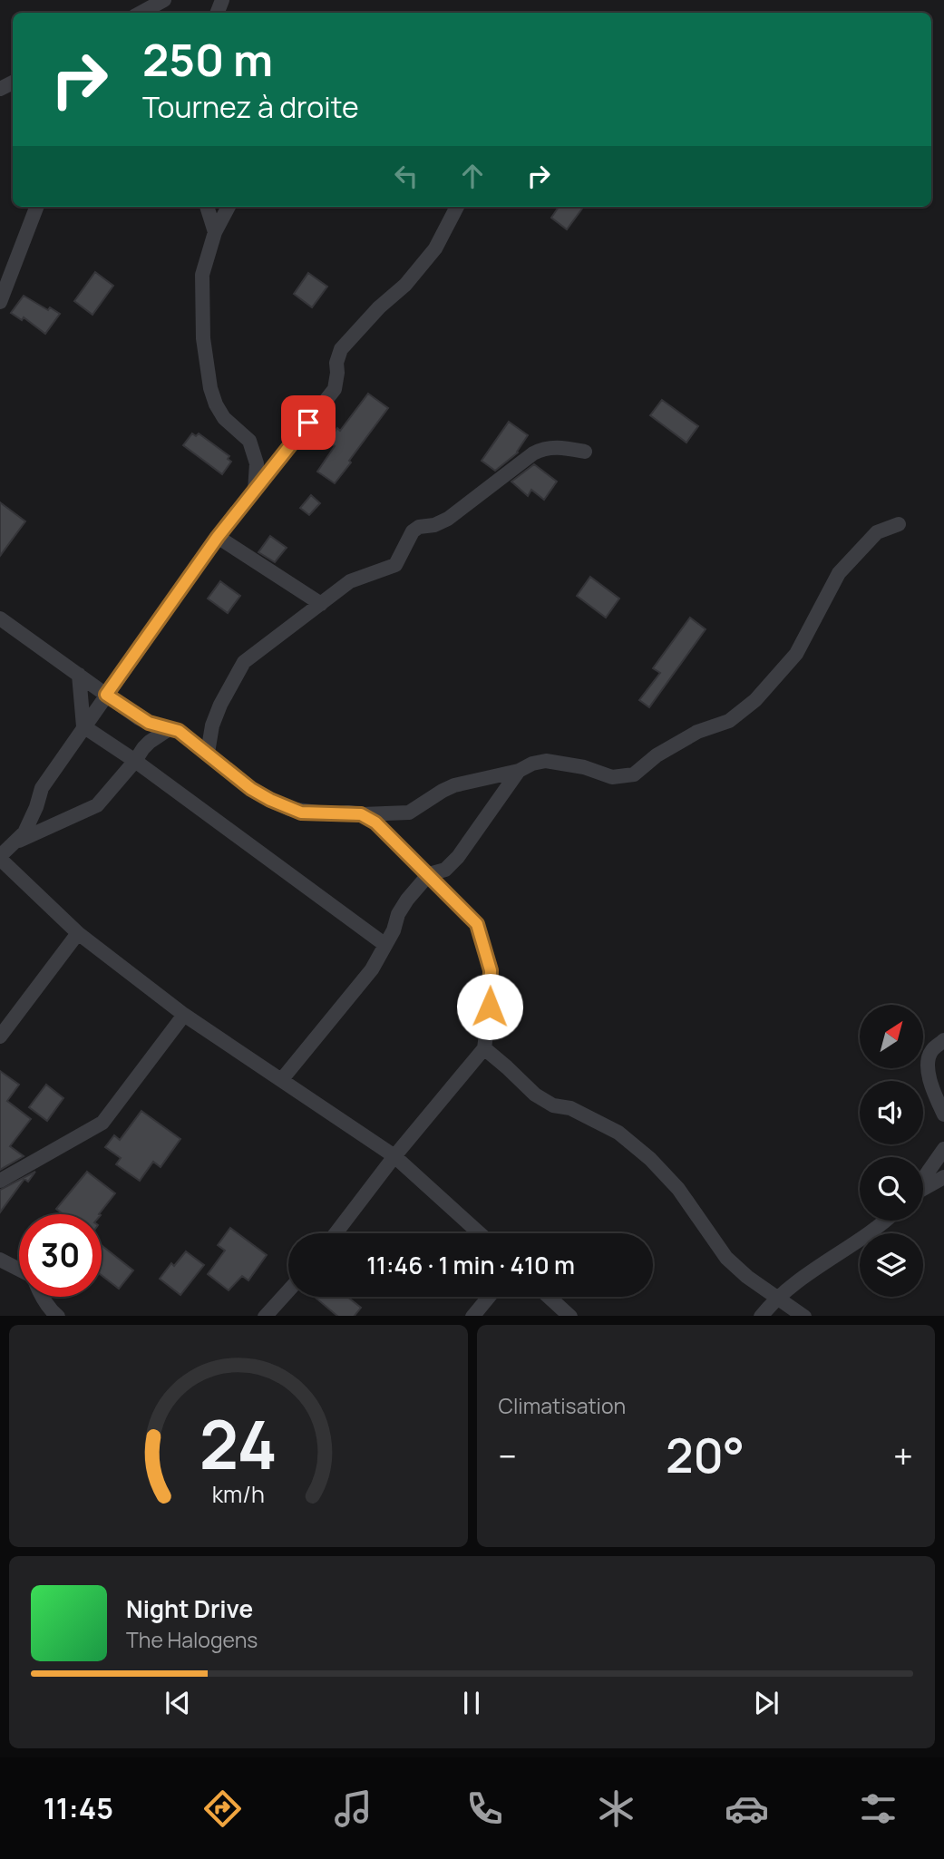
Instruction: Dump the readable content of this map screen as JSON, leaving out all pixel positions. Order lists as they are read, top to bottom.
{
  "north": "top right",
  "page": {
    "turn": ["250 m", "Tournez à droite"],
    "limit": "30",
    "trip": "11:46 · 1 min · 410 m",
    "tile": "Climatisation",
    "heat": ["−", "20°", "+"],
    "song": ["Night Drive", "The Halogens"],
    "tabs": "11:45",
    "gauge": ["24", "km/h"]
  }
}
